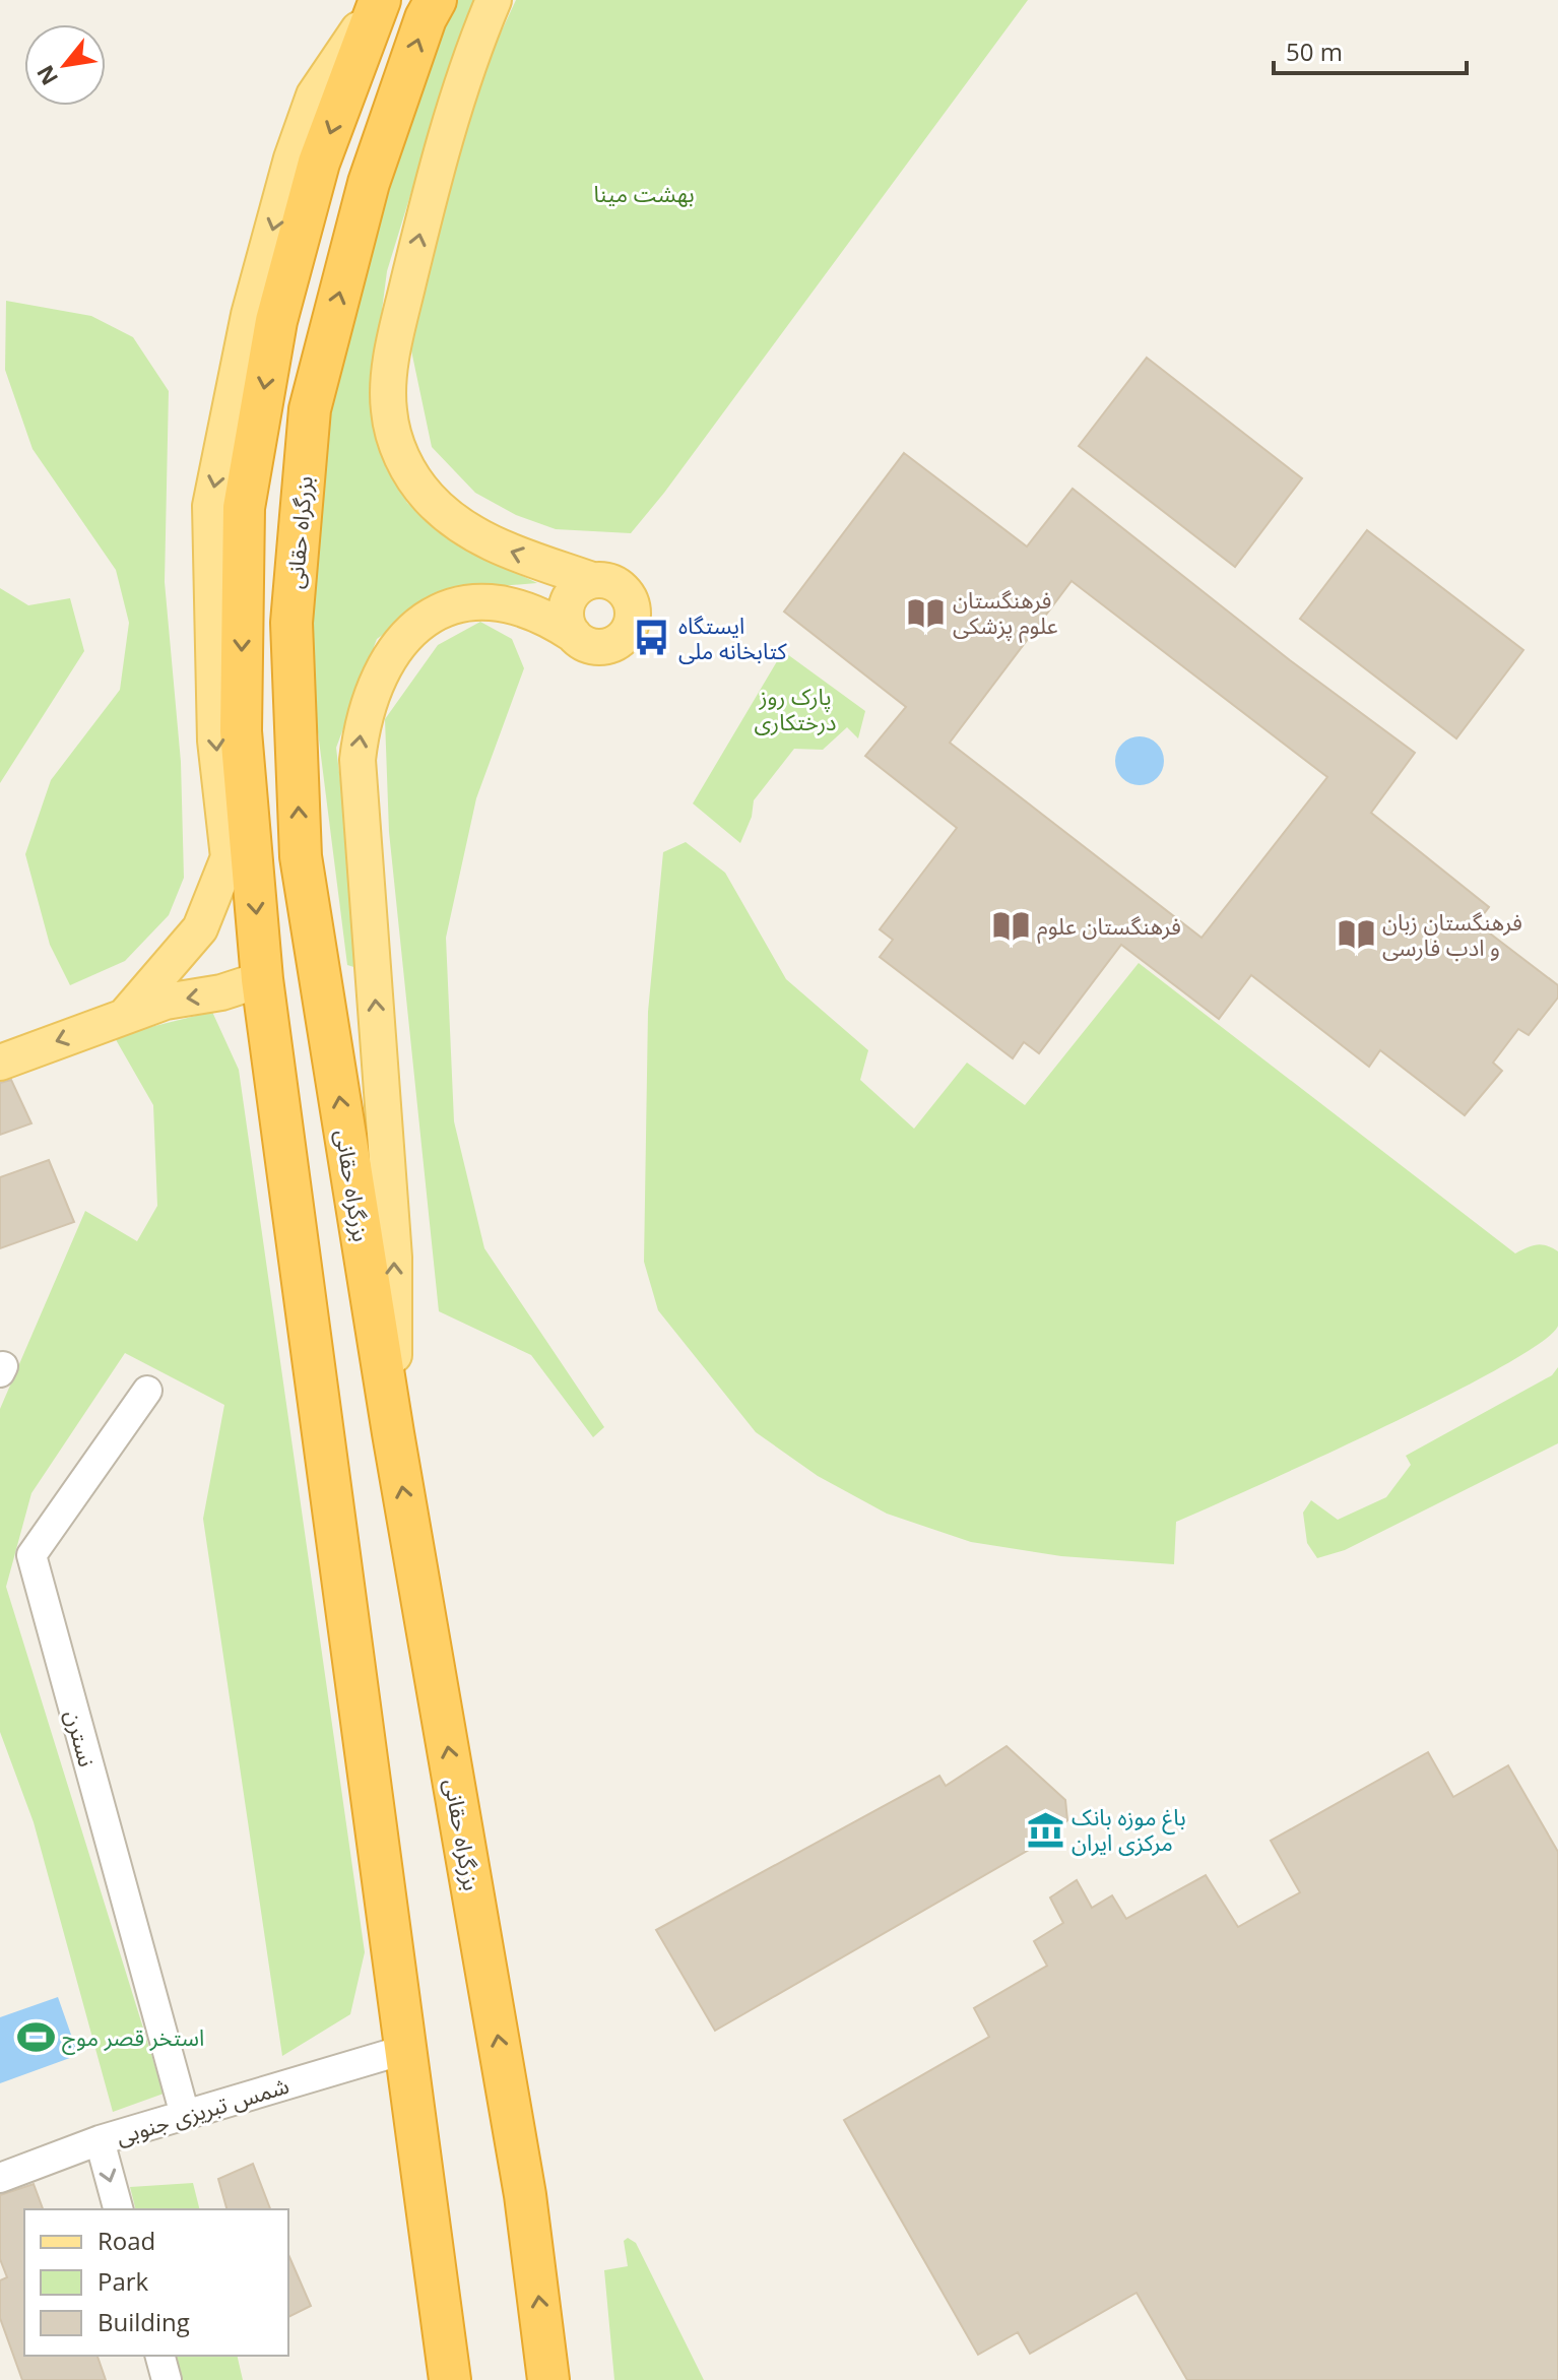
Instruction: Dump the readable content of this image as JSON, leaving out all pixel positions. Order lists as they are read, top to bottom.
{
  "streets": {
    "highway": ["بزرگراه حقانی"],
    "street": ["نسترن", "شمس تبریزی جنوبی"]
  },
  "crossings": [
    ["نسترن", "شمس تبریزی جنوبی"]
  ],
  "parks": ["بهشت مينا", "پارک روز درختکاری"],
  "places": {
    "library": ["فرهنگستان علوم پزشکی", "فرهنگستان علوم", "فرهنگستان زبان و ادب فارسی"],
    "bus stop": ["ایستگاه کتابخانه ملی"],
    "museum": ["باغ موزه بانک مرکزی ایران"],
    "sports": ["استخر قصر موج"]
  },
  "legend": ["Road", "Park", "Building"],
  "scale_bar": "50 m",
  "north": "bottom left"
}
